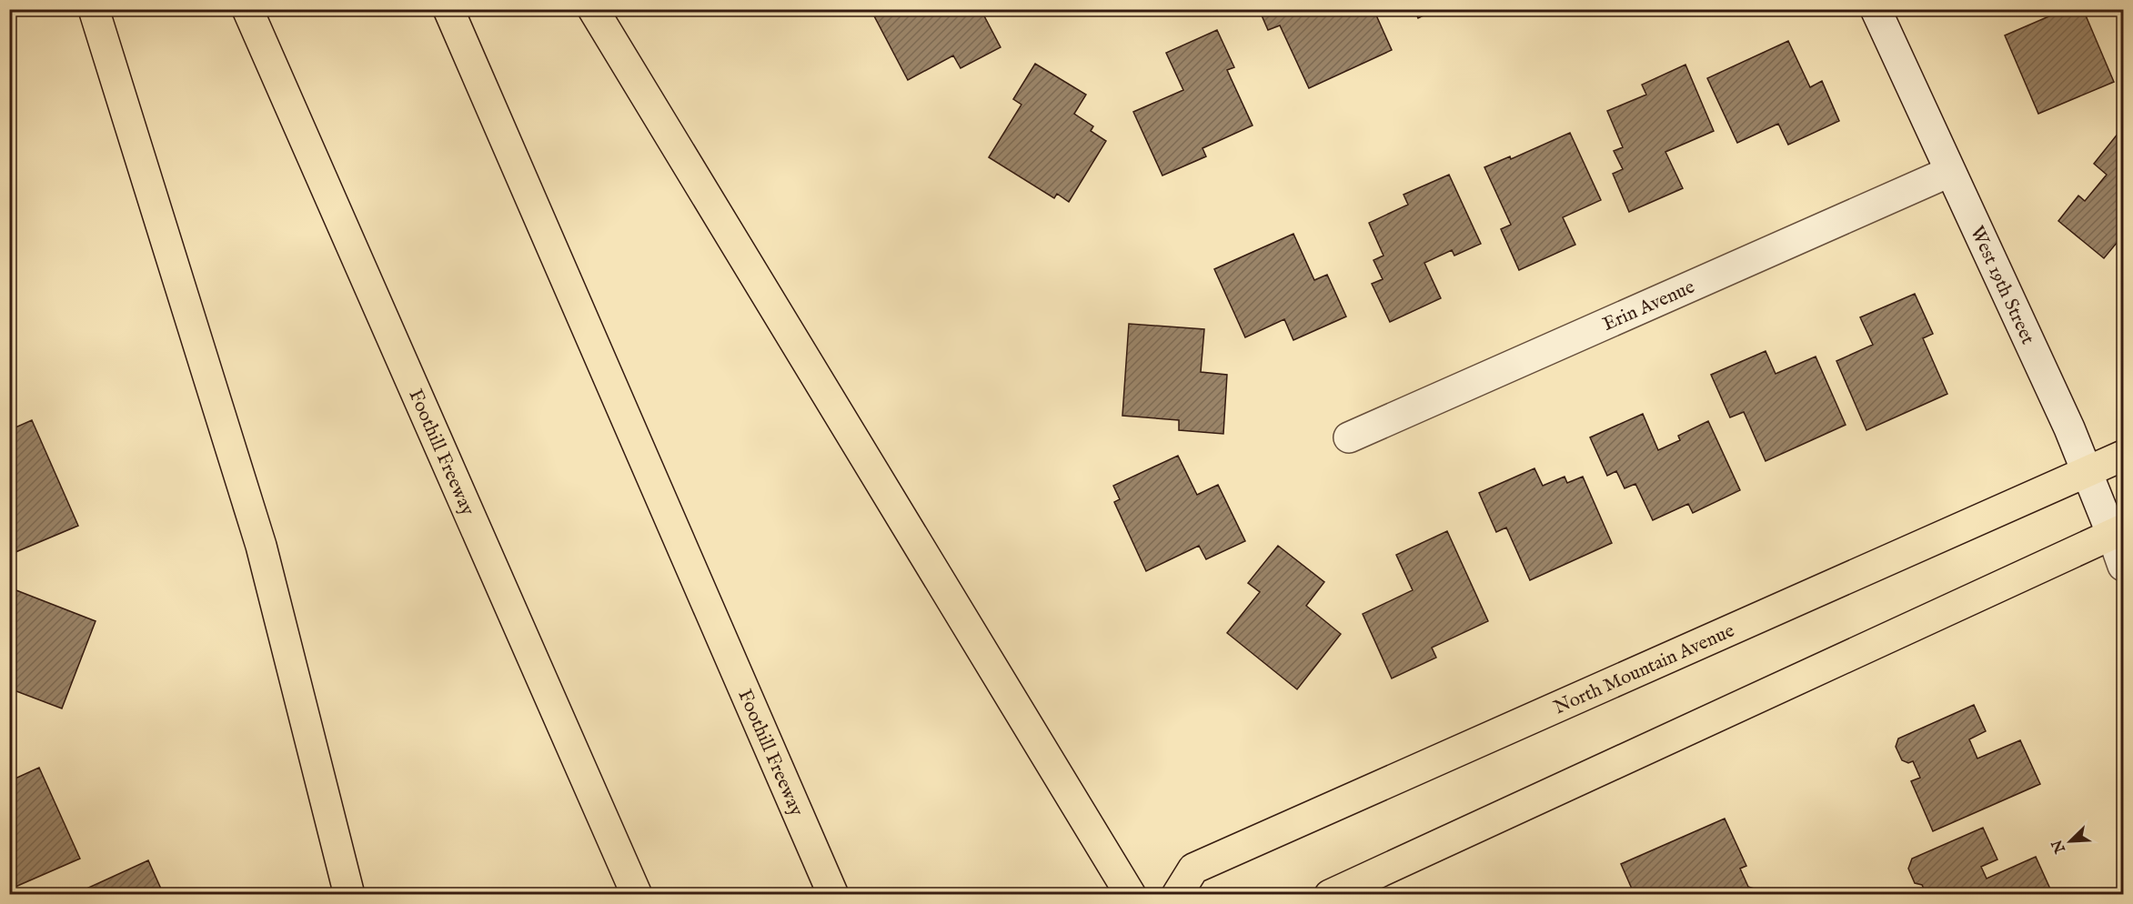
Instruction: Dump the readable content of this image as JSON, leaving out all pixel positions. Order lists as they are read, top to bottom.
{
  "streets": {
    "main road": ["Foothill Freeway", "North Mountain Avenue"],
    "street": ["West 19th Street", "Erin Avenue"]
  },
  "crossings": [
    ["West 19th Street", "Erin Avenue"],
    ["West 19th Street", "North Mountain Avenue"]
  ],
  "north": "bottom left"
}
